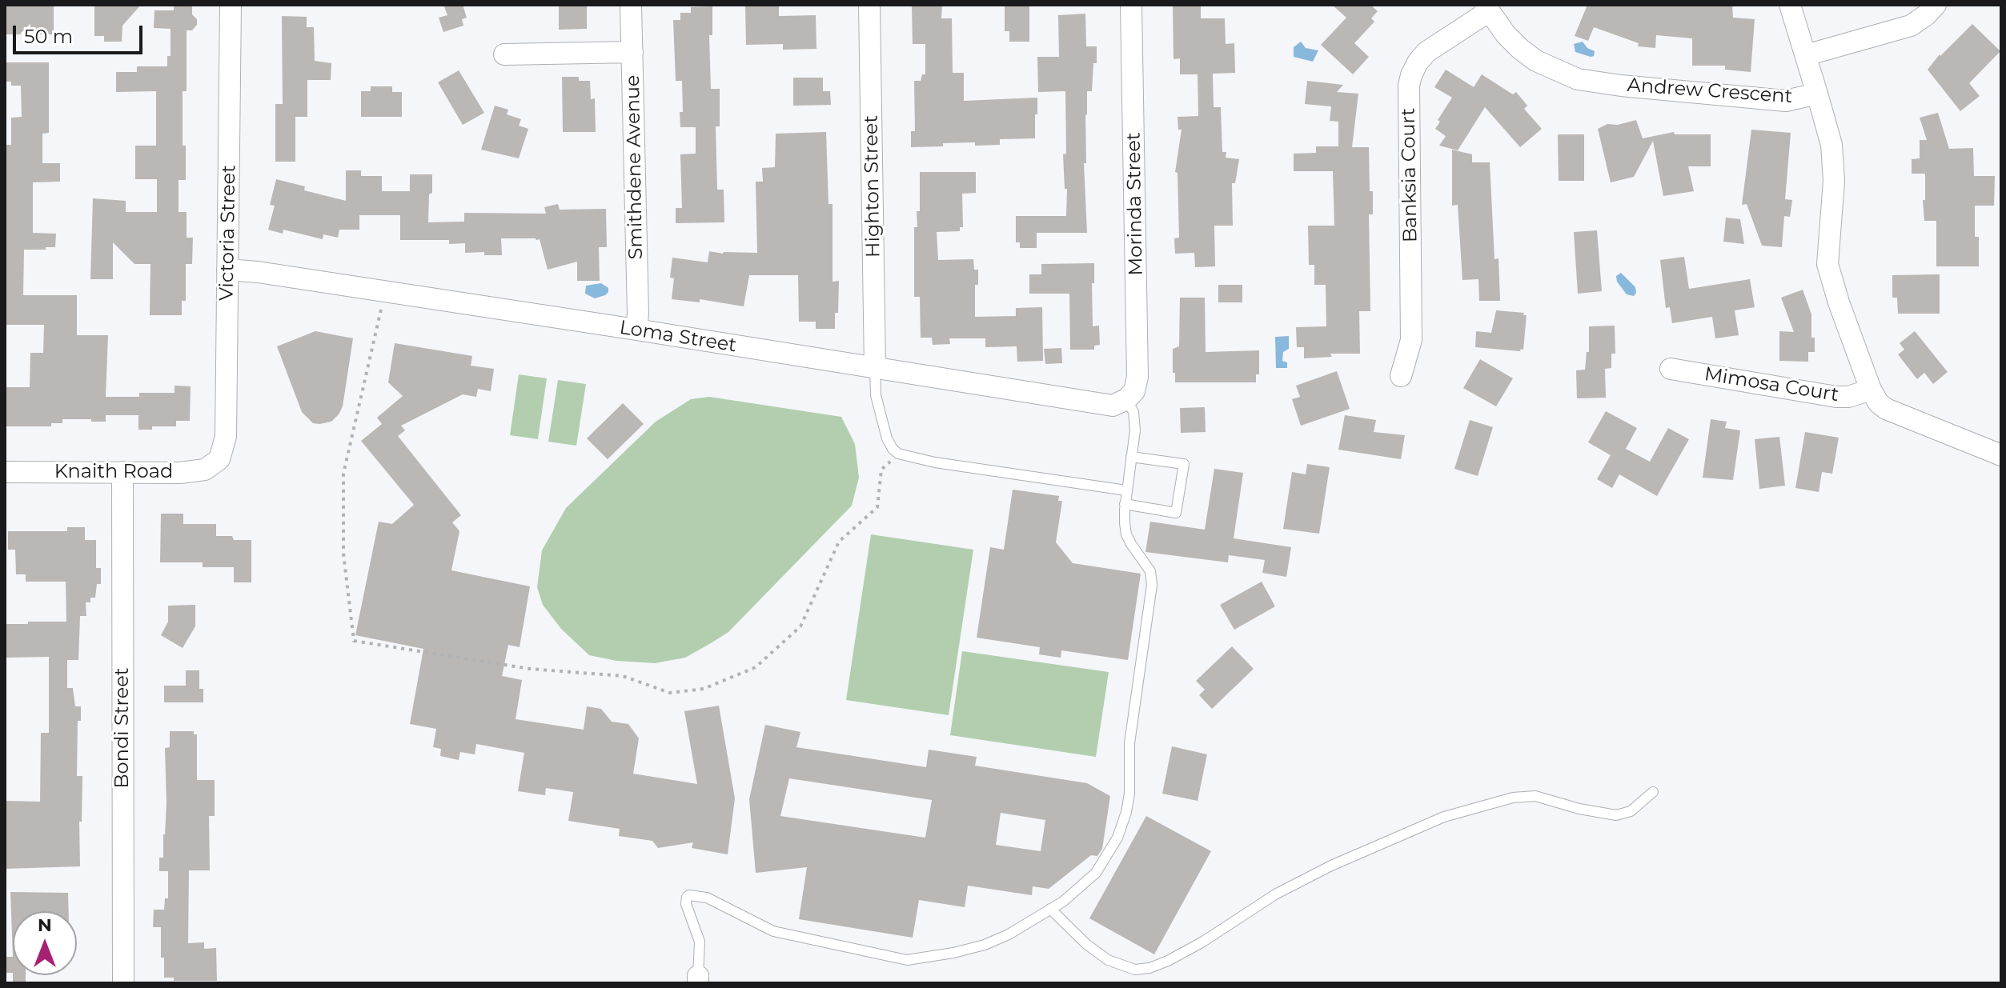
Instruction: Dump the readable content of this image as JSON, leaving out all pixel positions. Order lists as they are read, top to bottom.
{
  "streets": {
    "street": [
      "Andrew Crescent",
      "Smithdene Avenue",
      "Banksia Court",
      "Highton Street",
      "Morinda Street",
      "Victoria Street",
      "Loma Street",
      "Mimosa Court",
      "Knaith Road",
      "Bondi Street"
    ]
  },
  "crossings": [
    ["Andrew Crescent", "Banksia Court"],
    ["Andrew Crescent", "Mimosa Court"],
    ["Smithdene Avenue", "Loma Street"],
    ["Highton Street", "Loma Street"],
    ["Morinda Street", "Loma Street"],
    ["Victoria Street", "Loma Street"],
    ["Victoria Street", "Knaith Road"],
    ["Knaith Road", "Bondi Street"]
  ],
  "scale_bar": "50 m",
  "north": "top"
}
